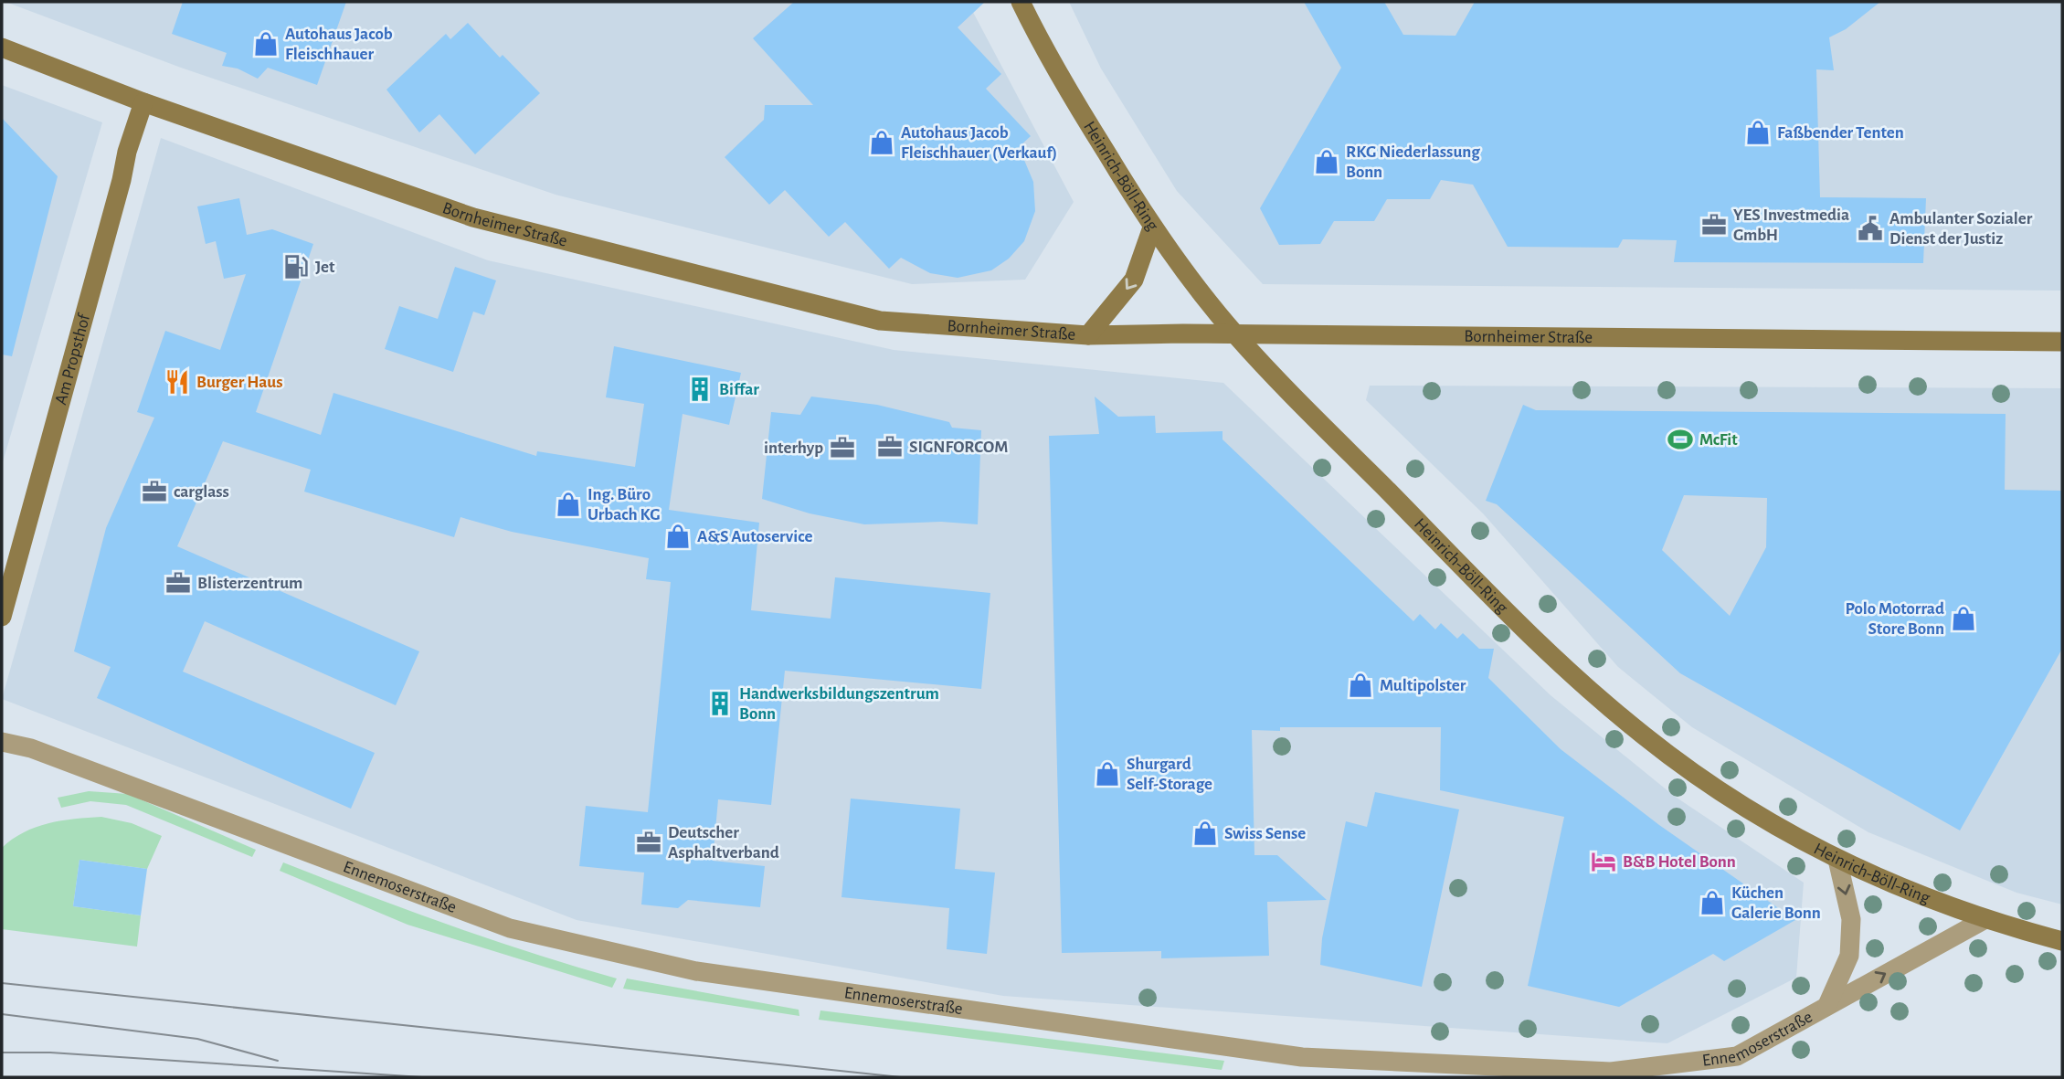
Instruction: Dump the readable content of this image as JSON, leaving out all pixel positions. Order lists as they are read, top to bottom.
{
  "streets": {
    "main road": ["Heinrich-Böll-Ring", "Bornheimer Straße", "Am Propsthof"],
    "street": ["Ennemoserstraße"]
  },
  "crossings": [
    ["Heinrich-Böll-Ring", "Bornheimer Straße"],
    ["Heinrich-Böll-Ring", "Ennemoserstraße"],
    ["Bornheimer Straße", "Am Propsthof"]
  ],
  "places": {
    "shop": [
      "Autohaus Jacob Fleischhauer",
      "Faßbender Tenten",
      "Autohaus Jacob Fleischhauer (Verkauf)",
      "RKG Niederlassung Bonn",
      "Ing. Büro Urbach KG",
      "A&S Autoservice",
      "Polo Motorrad Store Bonn",
      "Multipolster",
      "Shurgard Self-Storage",
      "Swiss Sense",
      "Küchen Galerie Bonn"
    ],
    "office": [
      "YES Investmedia GmbH",
      "SIGNFORCOM",
      "interhyp",
      "carglass",
      "Blisterzentrum",
      "Deutscher Asphaltverband"
    ],
    "public building": ["Ambulanter Sozialer Dienst der Justiz"],
    "fuel station": ["Jet"],
    "restaurant": ["Burger Haus"],
    "building": ["Biffar", "Handwerksbildungszentrum Bonn"],
    "sports": ["McFit"],
    "hotel": ["B&B Hotel Bonn"]
  }
}
